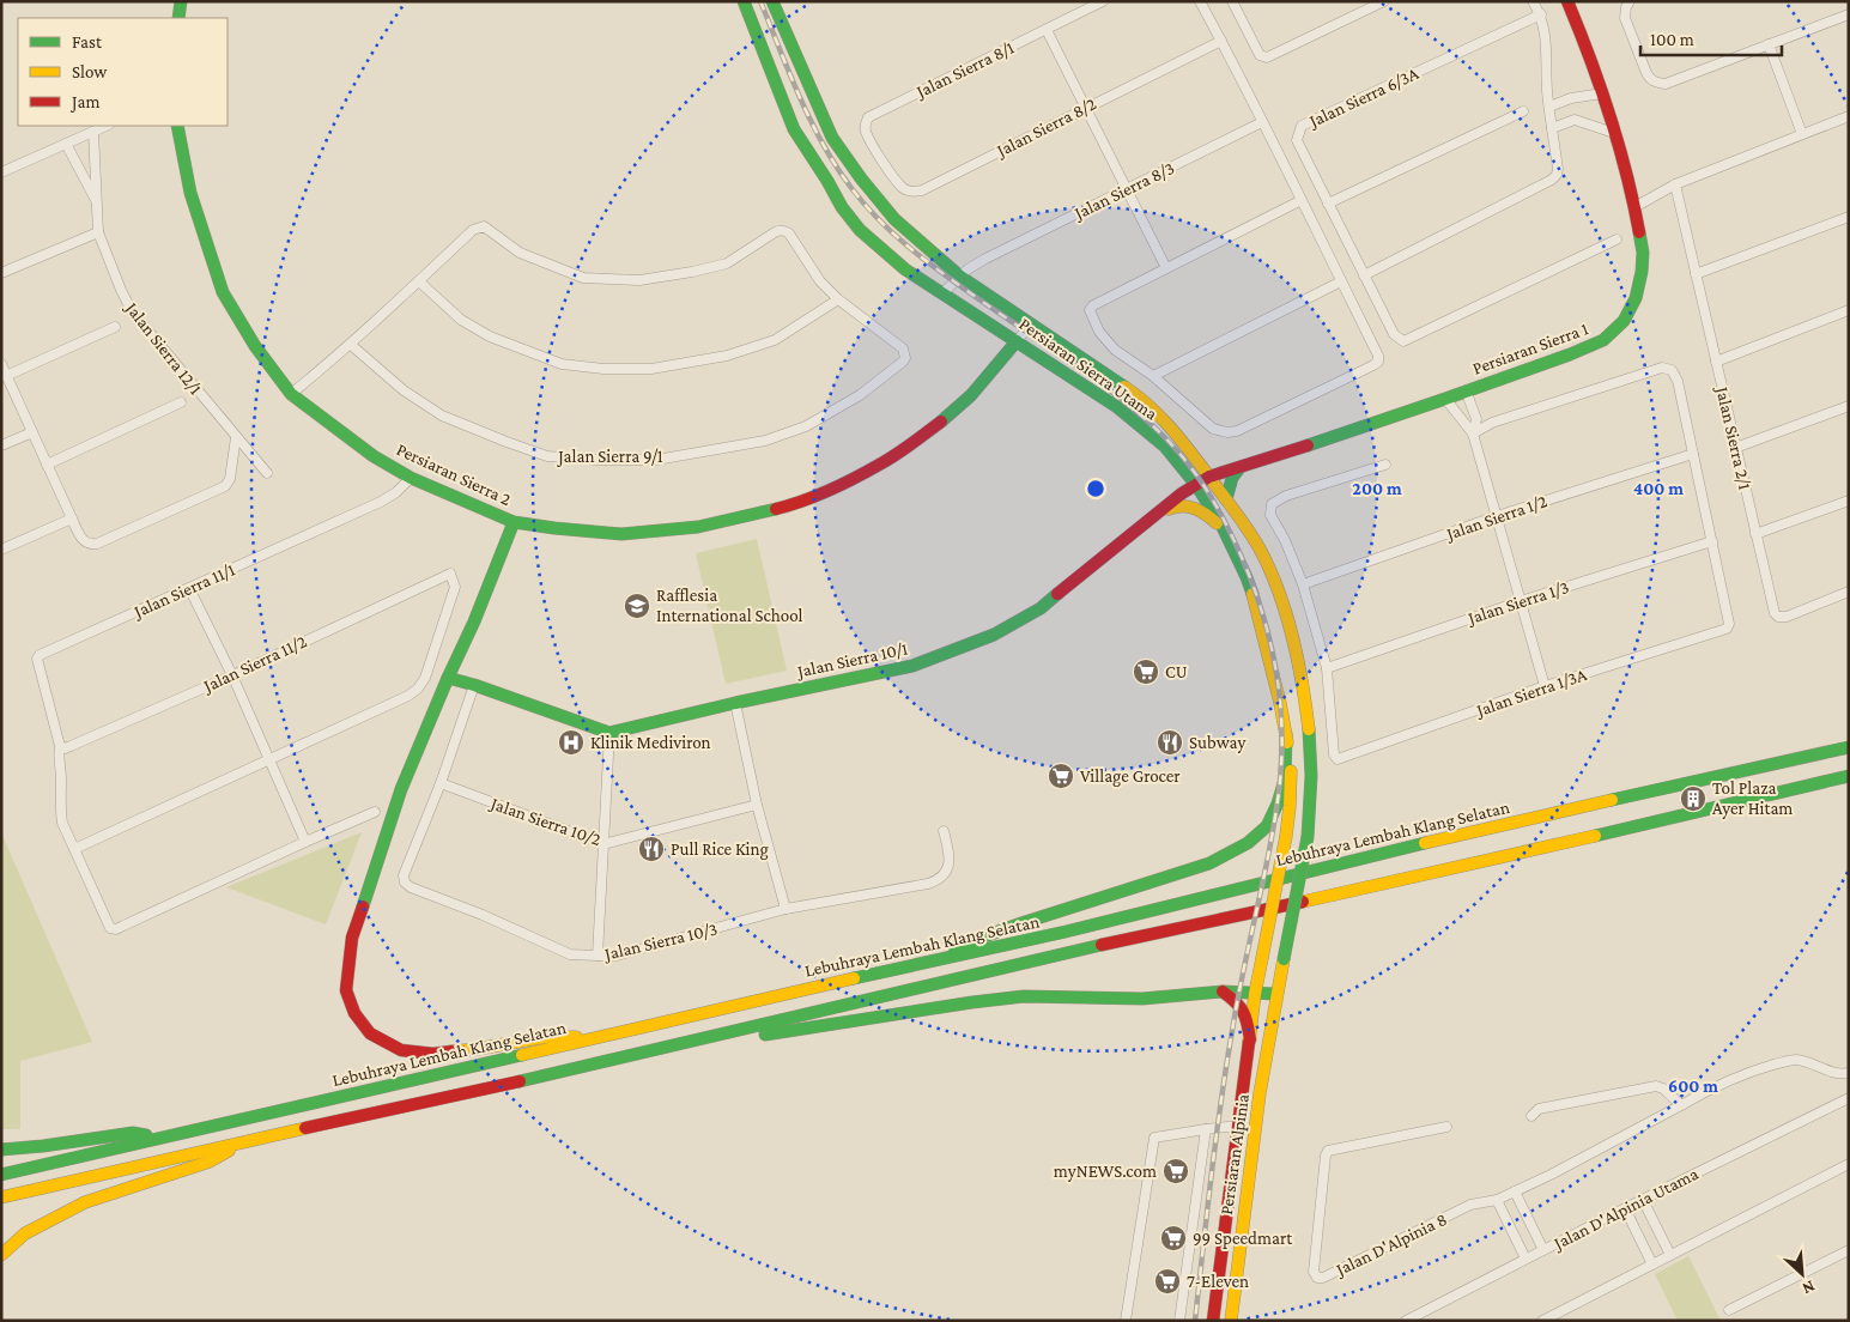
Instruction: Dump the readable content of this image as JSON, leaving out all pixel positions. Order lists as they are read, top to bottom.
{
  "streets": {
    "main road": [
      "Persiaran Sierra 1",
      "Persiaran Sierra Utama",
      "Persiaran Sierra 2",
      "Jalan Sierra 10/1",
      "Lebuhraya Lembah Klang Selatan",
      "Persiaran Alpinia"
    ],
    "street": [
      "Jalan Sierra 8/1",
      "Jalan Sierra 6/3A",
      "Jalan Sierra 8/2",
      "Jalan Sierra 8/3",
      "Jalan Sierra 12/1",
      "Jalan Sierra 2/1",
      "Jalan Sierra 9/1",
      "Jalan Sierra 1/2",
      "Jalan Sierra 11/1",
      "Jalan Sierra 1/3",
      "Jalan Sierra 11/2",
      "Jalan Sierra 1/3A",
      "Jalan Sierra 10/2",
      "Jalan Sierra 10/3",
      "Jalan D'Alpinia Utama",
      "Jalan D'Alpinia 8"
    ]
  },
  "crossings": [
    ["Jalan Sierra 8/1", "Jalan Sierra 8/2"],
    ["Jalan Sierra 8/3", "Persiaran Sierra Utama"],
    ["Persiaran Sierra 1", "Persiaran Sierra Utama"],
    ["Persiaran Sierra 1", "Jalan Sierra 10/1"],
    ["Persiaran Sierra Utama", "Persiaran Sierra 2"],
    ["Persiaran Sierra Utama", "Jalan Sierra 10/1"],
    ["Persiaran Sierra Utama", "Persiaran Alpinia"],
    ["Persiaran Sierra 2", "Jalan Sierra 11/1"],
    ["Jalan Sierra 11/1", "Jalan Sierra 11/2"],
    ["Jalan Sierra 1/3", "Jalan Sierra 1/3A"],
    ["Jalan Sierra 10/2", "Jalan Sierra 10/3"]
  ],
  "places": {
    "school or university": ["Rafflesia International School"],
    "supermarket": [
      "CU",
      "Village Grocer",
      "myNEWS.com",
      "99 Speedmart",
      "7-Eleven"
    ],
    "hospital": ["Klinik Mediviron"],
    "restaurant": ["Subway", "Pull Rice King"],
    "building": ["Tol Plaza Ayer Hitam"]
  },
  "legend": ["Fast", "Slow", "Jam"],
  "scale_bar": "100 m",
  "north": "bottom right",
  "rings": ["200 m", "400 m", "600 m"]
}
